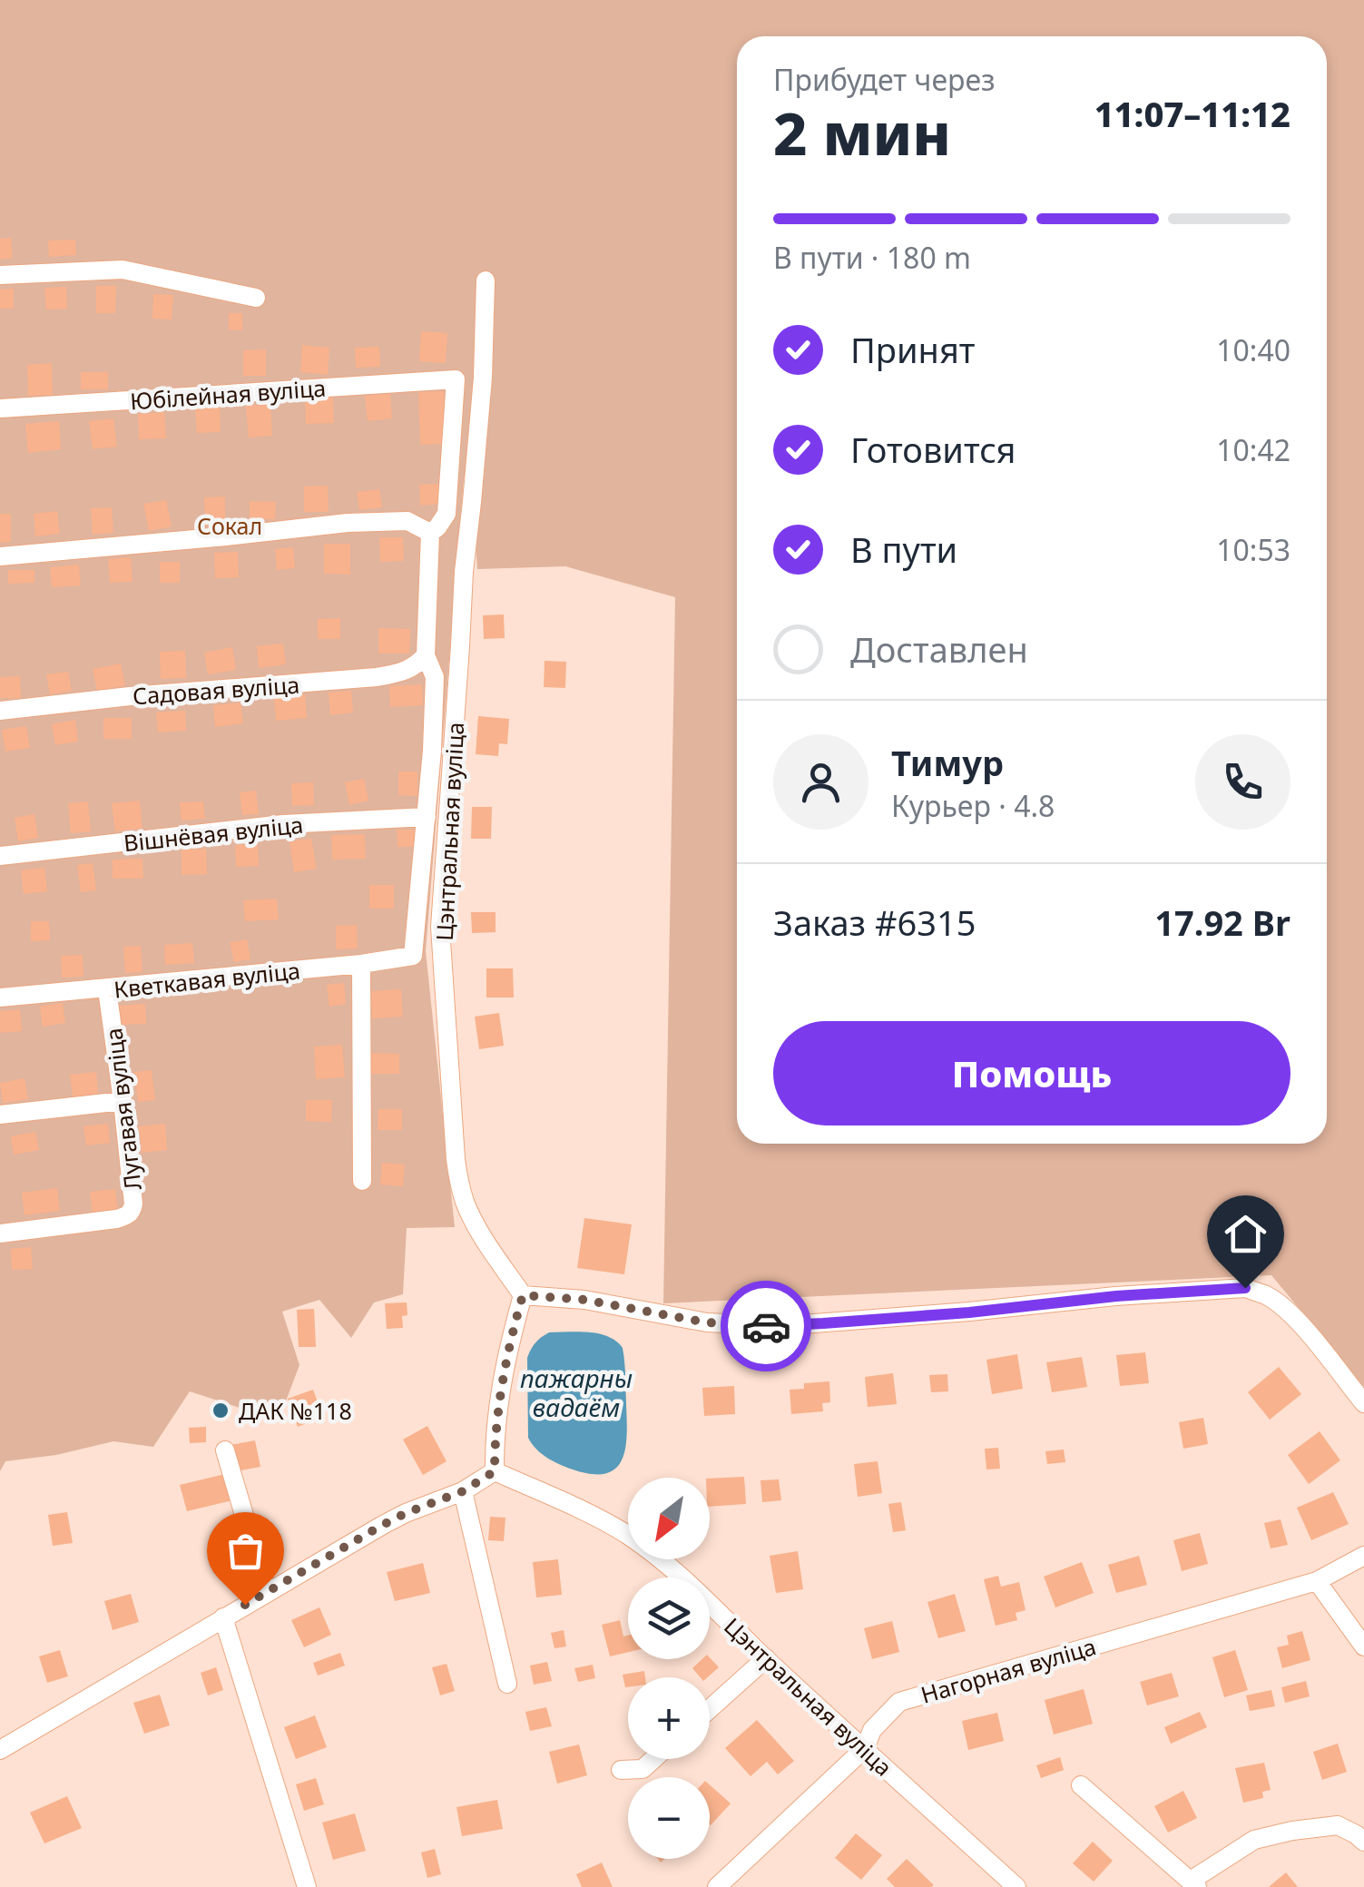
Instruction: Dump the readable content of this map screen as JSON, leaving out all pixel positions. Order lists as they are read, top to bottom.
{
  "streets": {
    "street": [
      "Юбілейная вуліца",
      "Садовая вуліца",
      "Цэнтральная вуліца",
      "Вішнёвая вуліца",
      "Кветкавая вуліца",
      "Лугавая вуліца",
      "Нагорная вуліца"
    ]
  },
  "crossings": [
    ["Цэнтральная вуліца", "Нагорная вуліца"],
    ["Вішнёвая вуліца", "Кветкавая вуліца"],
    ["Кветкавая вуліца", "Лугавая вуліца"]
  ],
  "water": ["пажарны вадаём"],
  "parks": ["Сокал"],
  "places": ["ДАК №118"],
  "north": "bottom left",
  "page": {
    "heading": ["2 мин", "Прибудет через", "11:07–11:12"],
    "panel": [
      "Тимур",
      "Курьер · 4.8",
      "Заказ #6315",
      "17.92 Br"
    ],
    "bar": "В пути · 180 m",
    "list": [
      ["Принят", "10:40"],
      ["Готовится", "10:42"],
      ["В пути", "10:53"],
      "Доставлен"
    ],
    "buttons": "Помощь",
    "map_buttons": ["+", "−"]
  }
}
